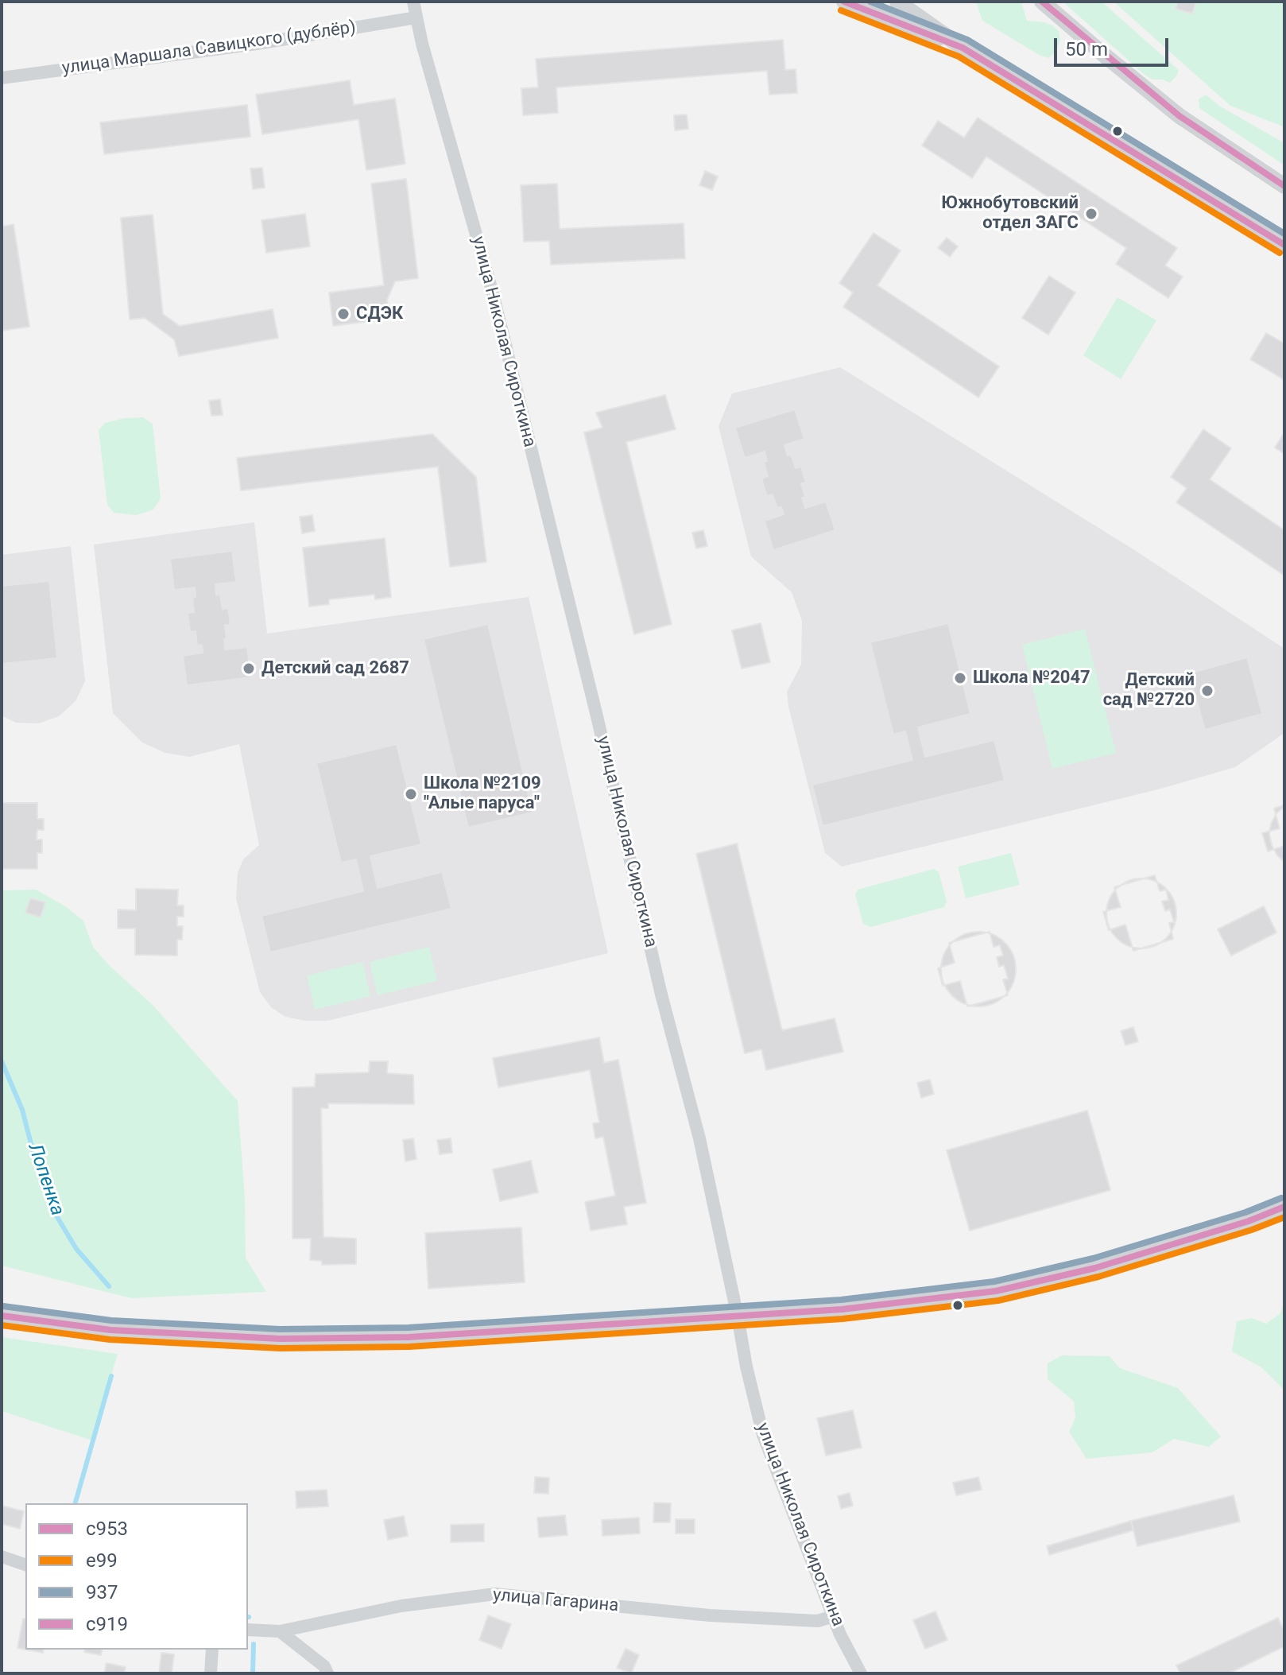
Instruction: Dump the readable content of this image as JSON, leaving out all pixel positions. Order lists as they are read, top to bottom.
{
  "streets": {
    "street": ["улица Маршала Савицкого (дублёр)", "улица Николая Сироткина", "улица Гагарина"]
  },
  "crossings": [
    ["улица Маршала Савицкого (дублёр)", "улица Николая Сироткина"],
    ["улица Николая Сироткина", "улица Гагарина"]
  ],
  "water": ["Лопенка"],
  "places": [
    "Южнобутовский отдел ЗАГС",
    "СДЭК",
    "Детский сад 2687",
    "Школа №2047",
    "Детский сад №2720",
    "Школа №2109 \"Алые паруса\""
  ],
  "lines": [
    "transit line с953",
    "transit line 937",
    "transit line с919",
    "transit line е99"
  ],
  "legend": [
    "с953",
    "е99",
    "937",
    "с919"
  ],
  "scale_bar": "50 m"
}
